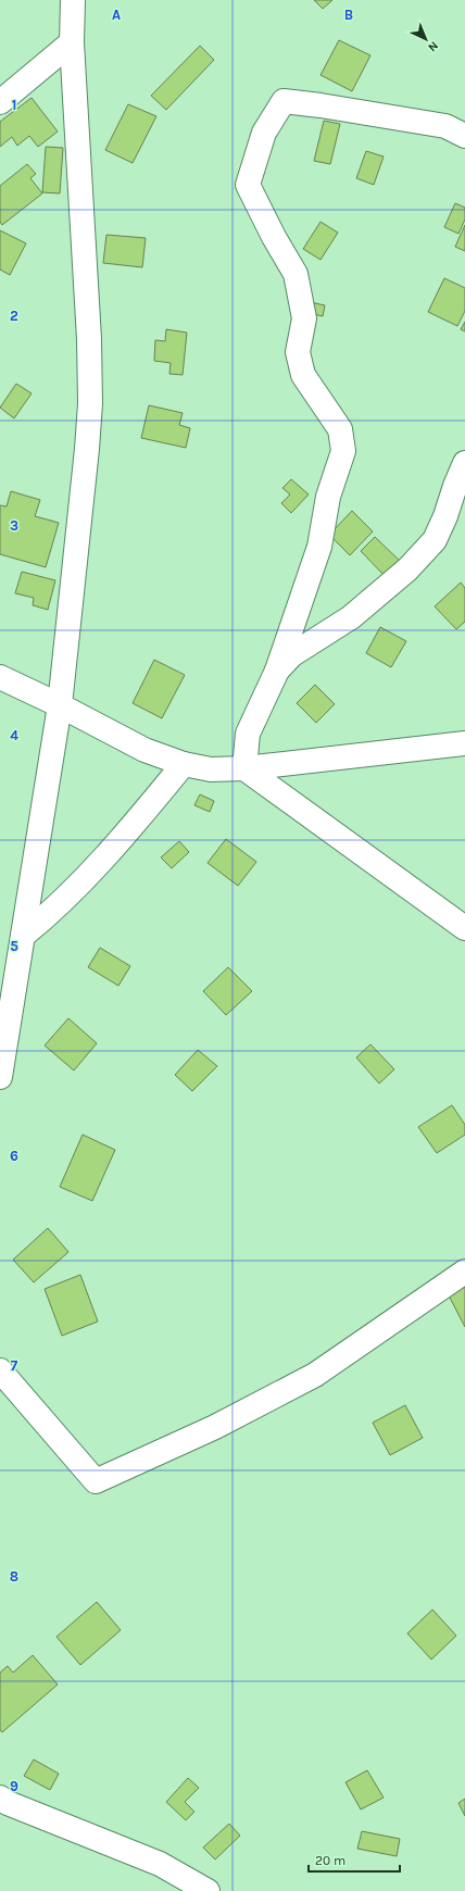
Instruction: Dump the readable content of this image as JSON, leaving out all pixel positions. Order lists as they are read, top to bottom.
{
  "scale_bar": "20 m",
  "north": "bottom right",
  "grid": {
    "columns": ["A", "B"],
    "rows": [
      "1",
      "2",
      "3",
      "4",
      "5",
      "6",
      "7",
      "8",
      "9"
    ]
  }
}
